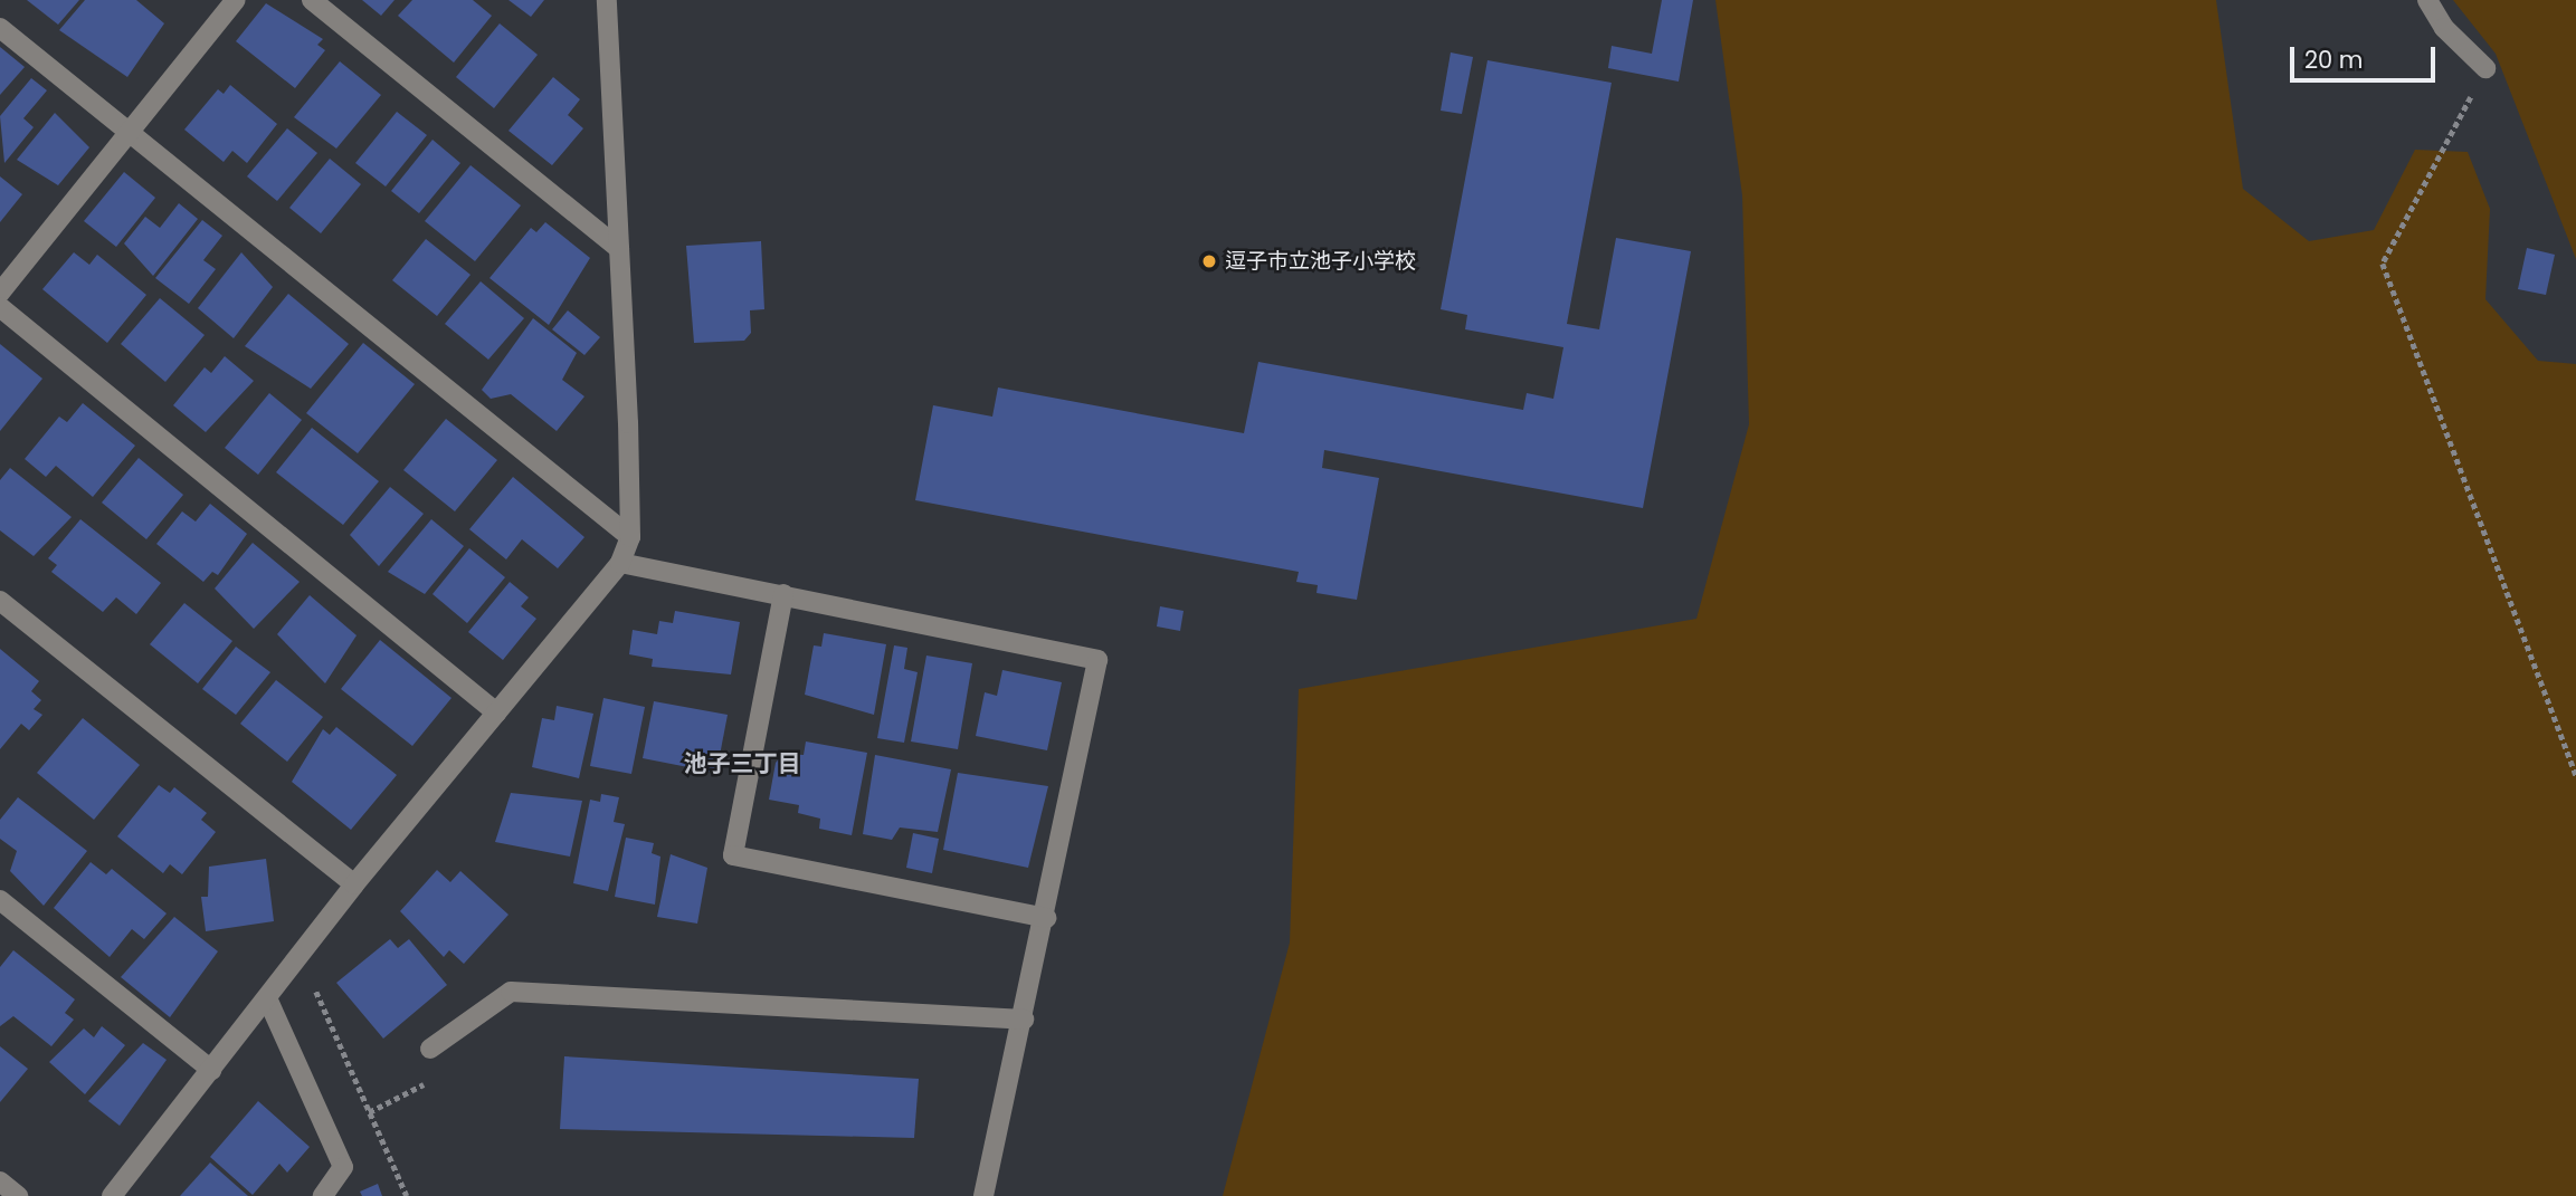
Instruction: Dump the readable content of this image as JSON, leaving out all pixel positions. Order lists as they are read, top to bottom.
{
  "districts": ["池子三丁目"],
  "places": ["逗子市立池子小学校"],
  "scale_bar": "20 m"
}
